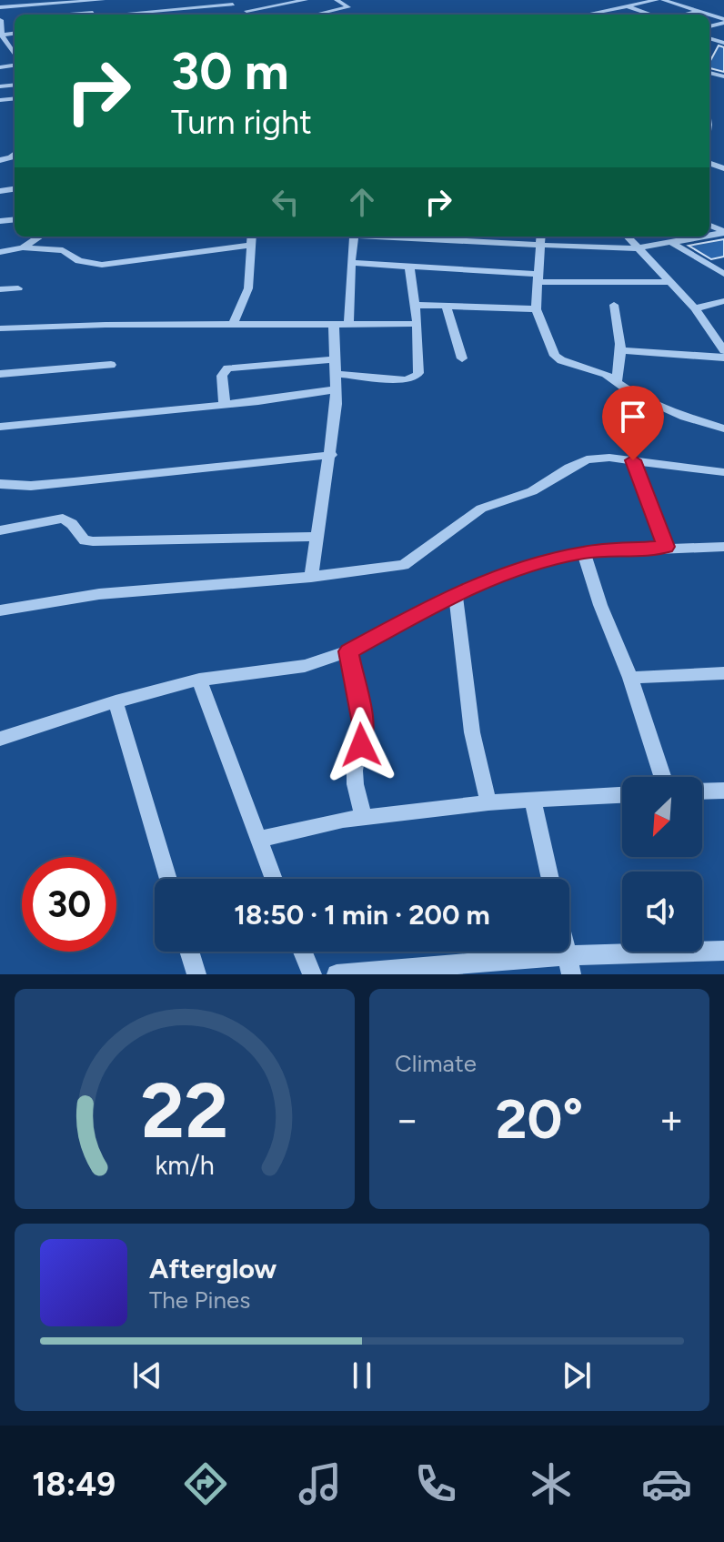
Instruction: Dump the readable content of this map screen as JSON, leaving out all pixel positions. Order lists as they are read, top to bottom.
{
  "north": "bottom left",
  "page": {
    "turn": ["30 m", "Turn right"],
    "limit": "30",
    "trip": "18:50 · 1 min · 200 m",
    "tile": "Climate",
    "heat": ["−", "20°", "+"],
    "song": ["Afterglow", "The Pines"],
    "tabs": "18:49",
    "gauge": ["22", "km/h"]
  }
}
